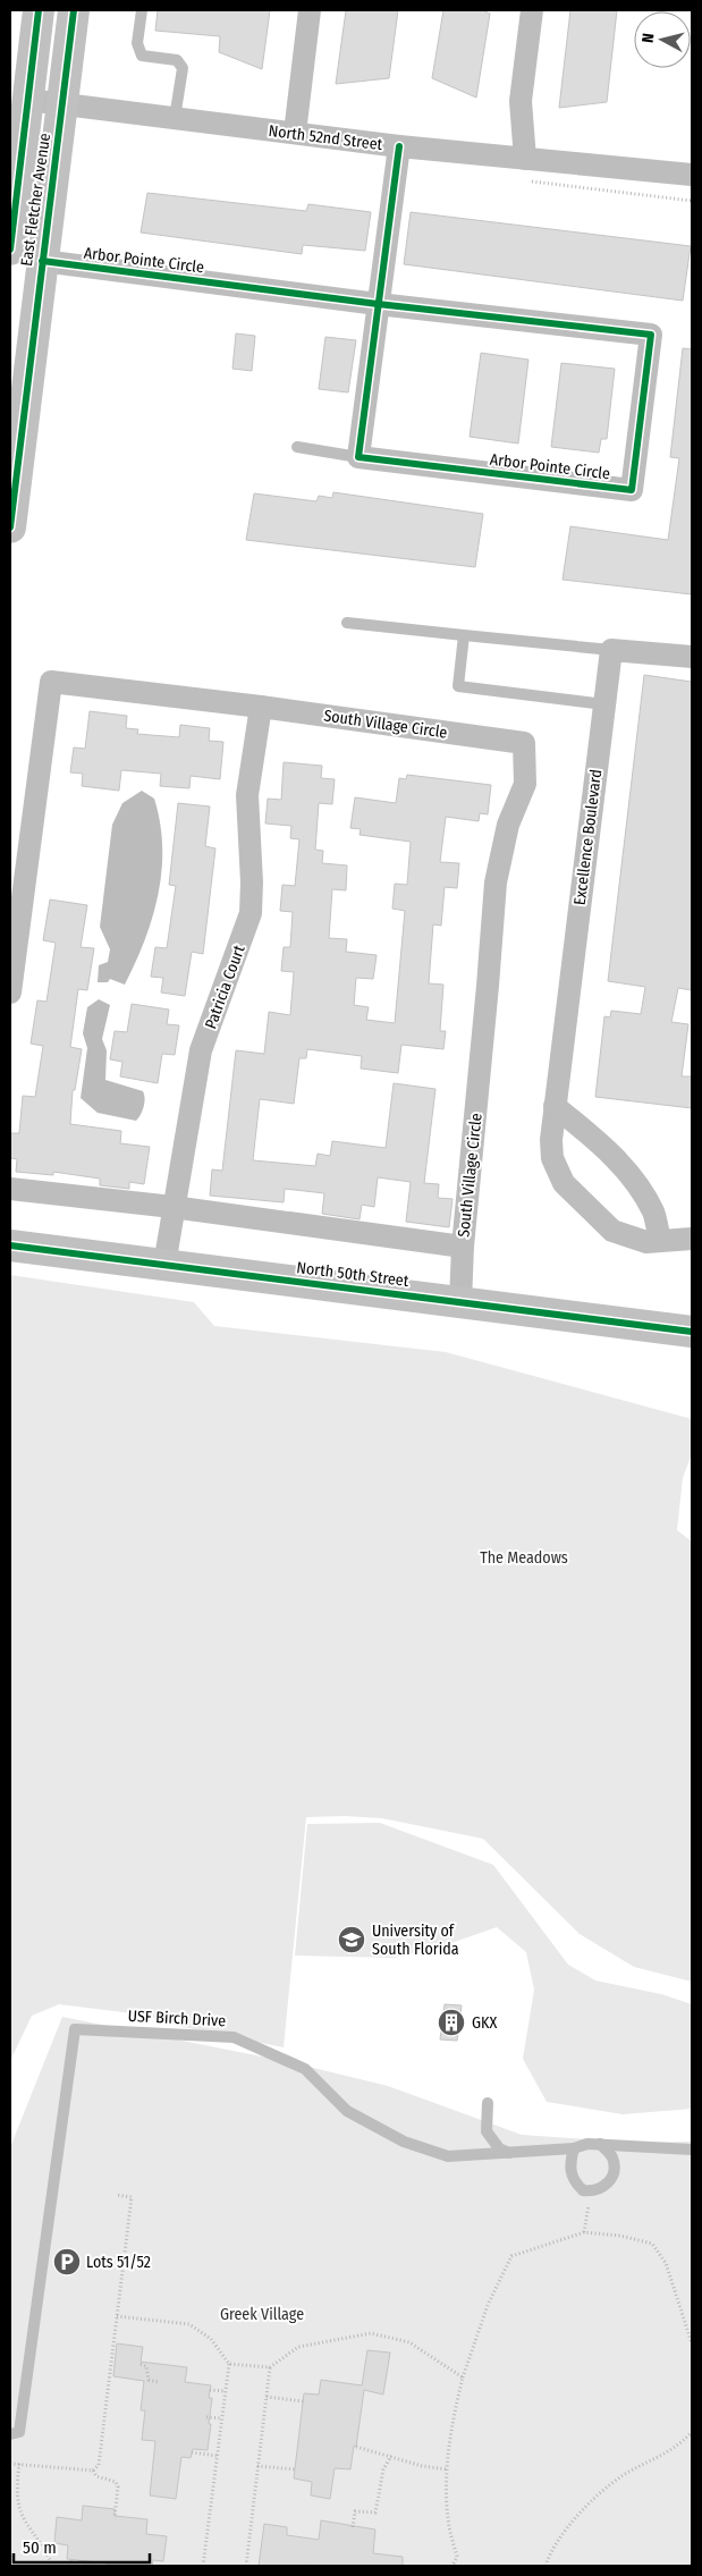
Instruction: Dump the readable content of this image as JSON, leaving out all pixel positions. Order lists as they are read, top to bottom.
{
  "streets": {
    "main road": ["East Fletcher Avenue", "North 50th Street"],
    "street": [
      "North 52nd Street",
      "Arbor Pointe Circle",
      "South Village Circle",
      "Excellence Boulevard",
      "Patricia Court"
    ],
    "lane": ["USF Birch Drive"]
  },
  "crossings": [
    ["North 52nd Street", "East Fletcher Avenue"],
    ["East Fletcher Avenue", "Arbor Pointe Circle"],
    ["South Village Circle", "Patricia Court"],
    ["South Village Circle", "North 50th Street"],
    ["Patricia Court", "North 50th Street"]
  ],
  "parks": ["The Meadows", "Greek Village"],
  "places": {
    "school or university": ["University of South Florida"],
    "building": ["GKX"],
    "parking": ["Lots 51/52"]
  },
  "scale_bar": "50 m",
  "north": "left"
}
